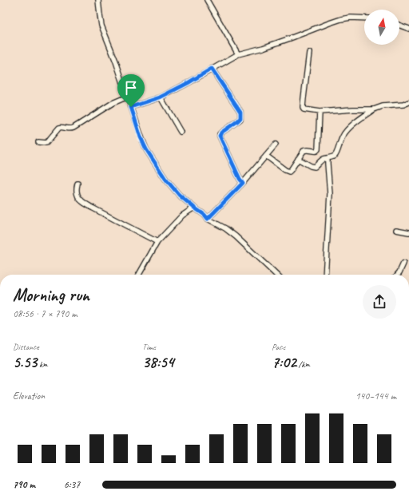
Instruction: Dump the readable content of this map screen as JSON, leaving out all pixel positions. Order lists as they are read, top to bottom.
{
  "north": "top",
  "page": {
    "heading": ["Morning run", "08:56 · 7 × 790 m"],
    "stats": [
      ["Distance", "5.53 km"],
      ["Time", "38:54"],
      ["Pace", "7:02 /km"]
    ],
    "chart": ["Elevation", "140–144 m"],
    "list": [
      {
        "name": "790 m",
        "note": "6:37"
      }
    ]
  }
}
